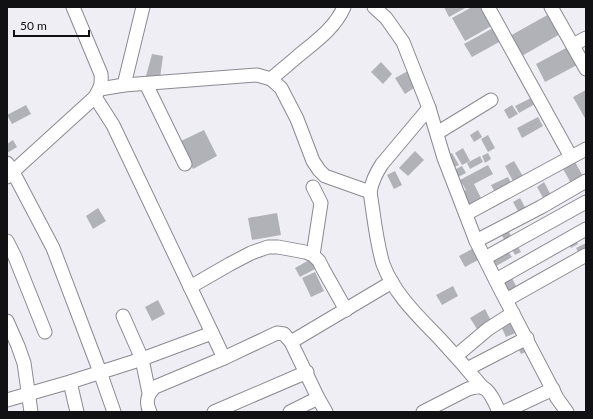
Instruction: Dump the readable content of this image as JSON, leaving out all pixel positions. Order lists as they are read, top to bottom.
{
  "scale_bar": "50 m"
}
